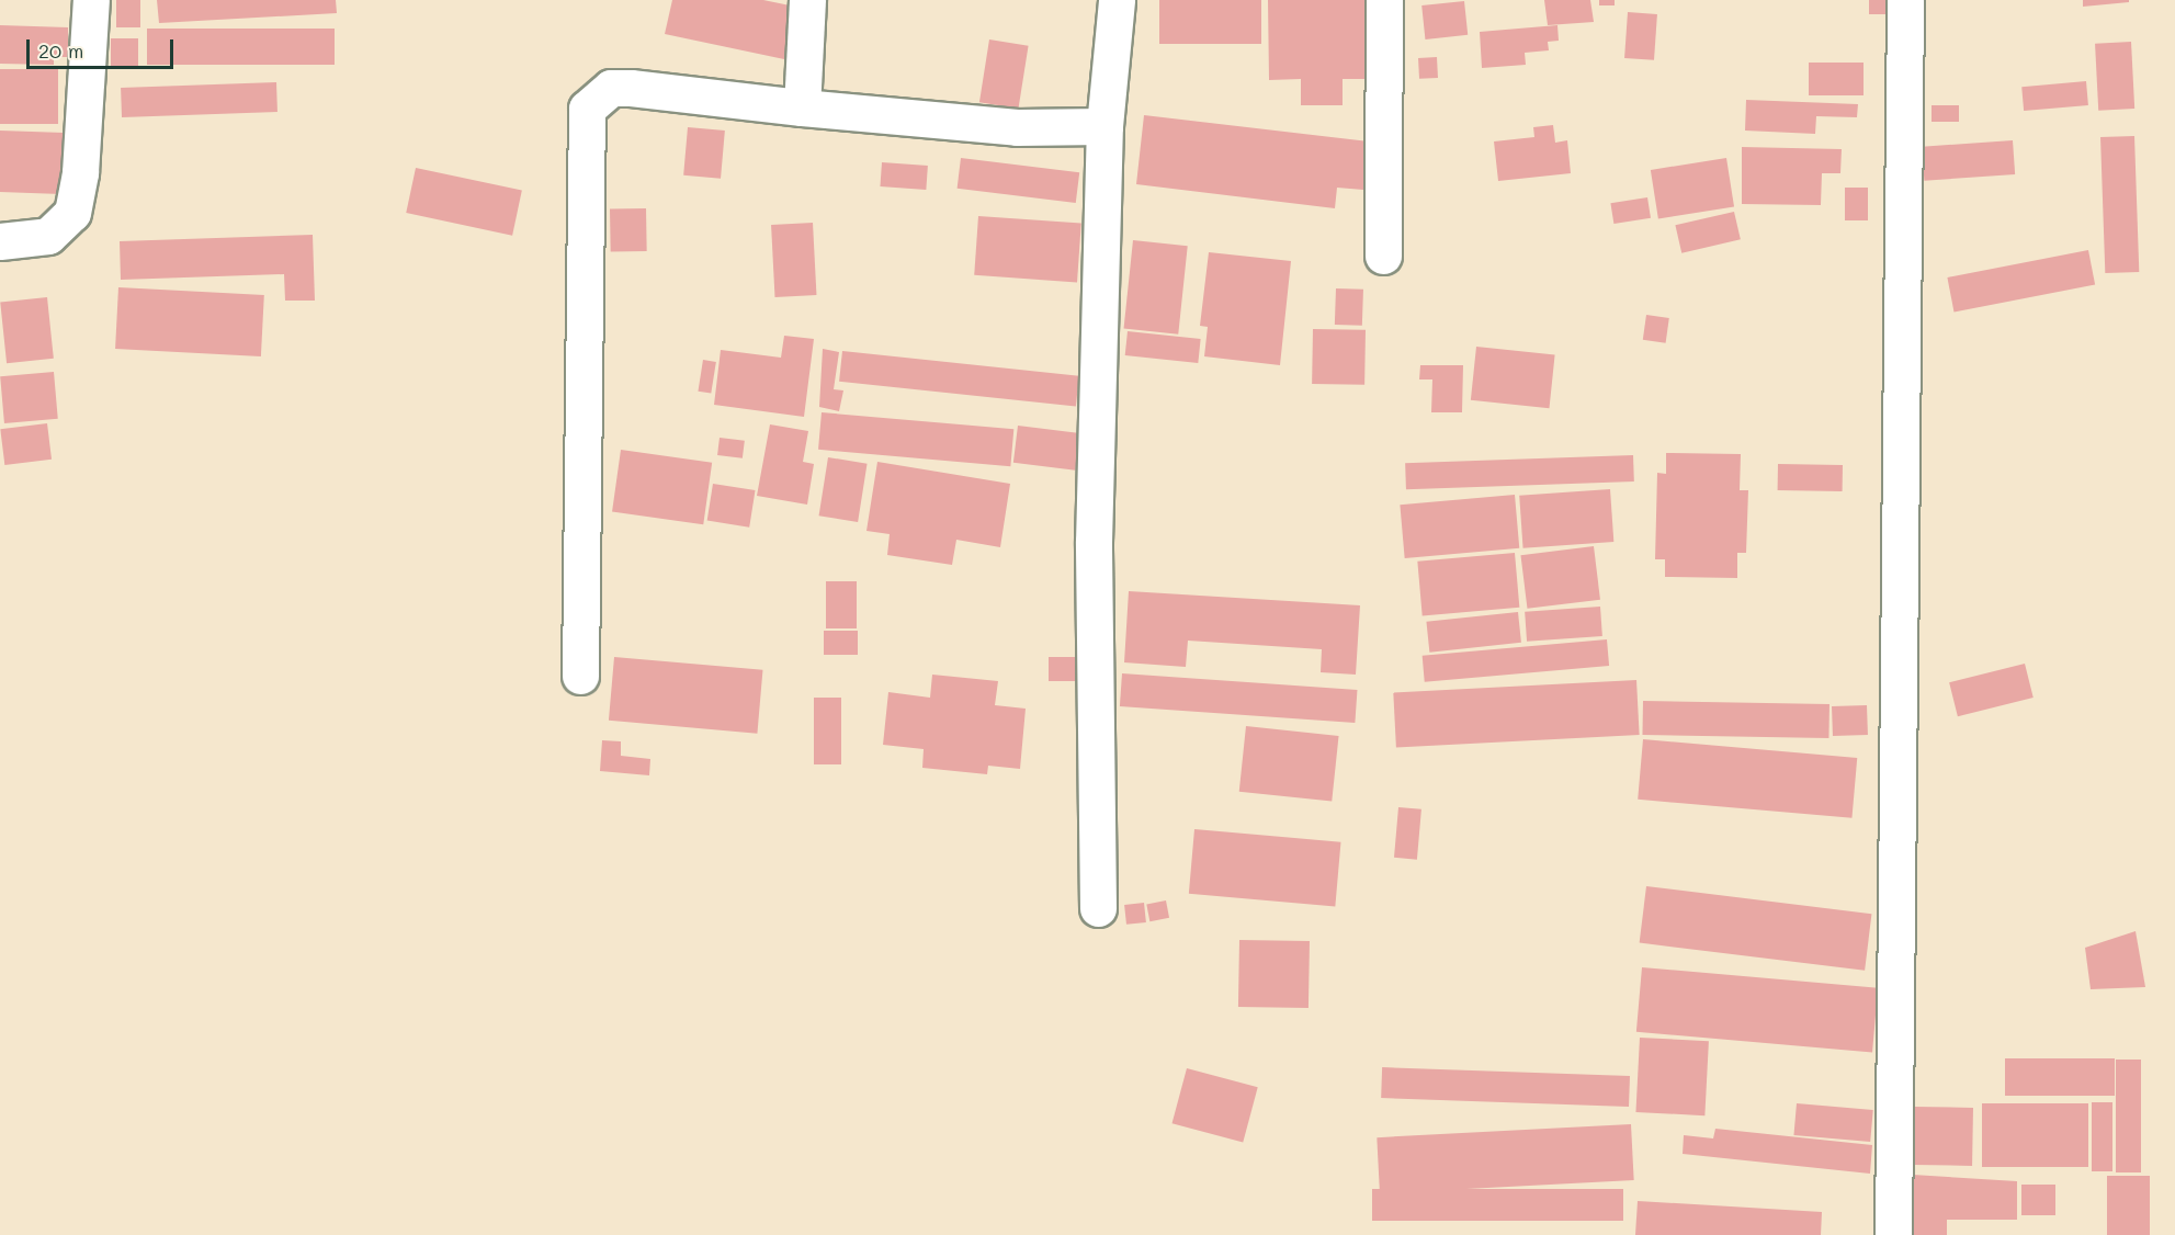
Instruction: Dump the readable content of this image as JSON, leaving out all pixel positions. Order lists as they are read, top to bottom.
{
  "scale_bar": "20 m"
}
